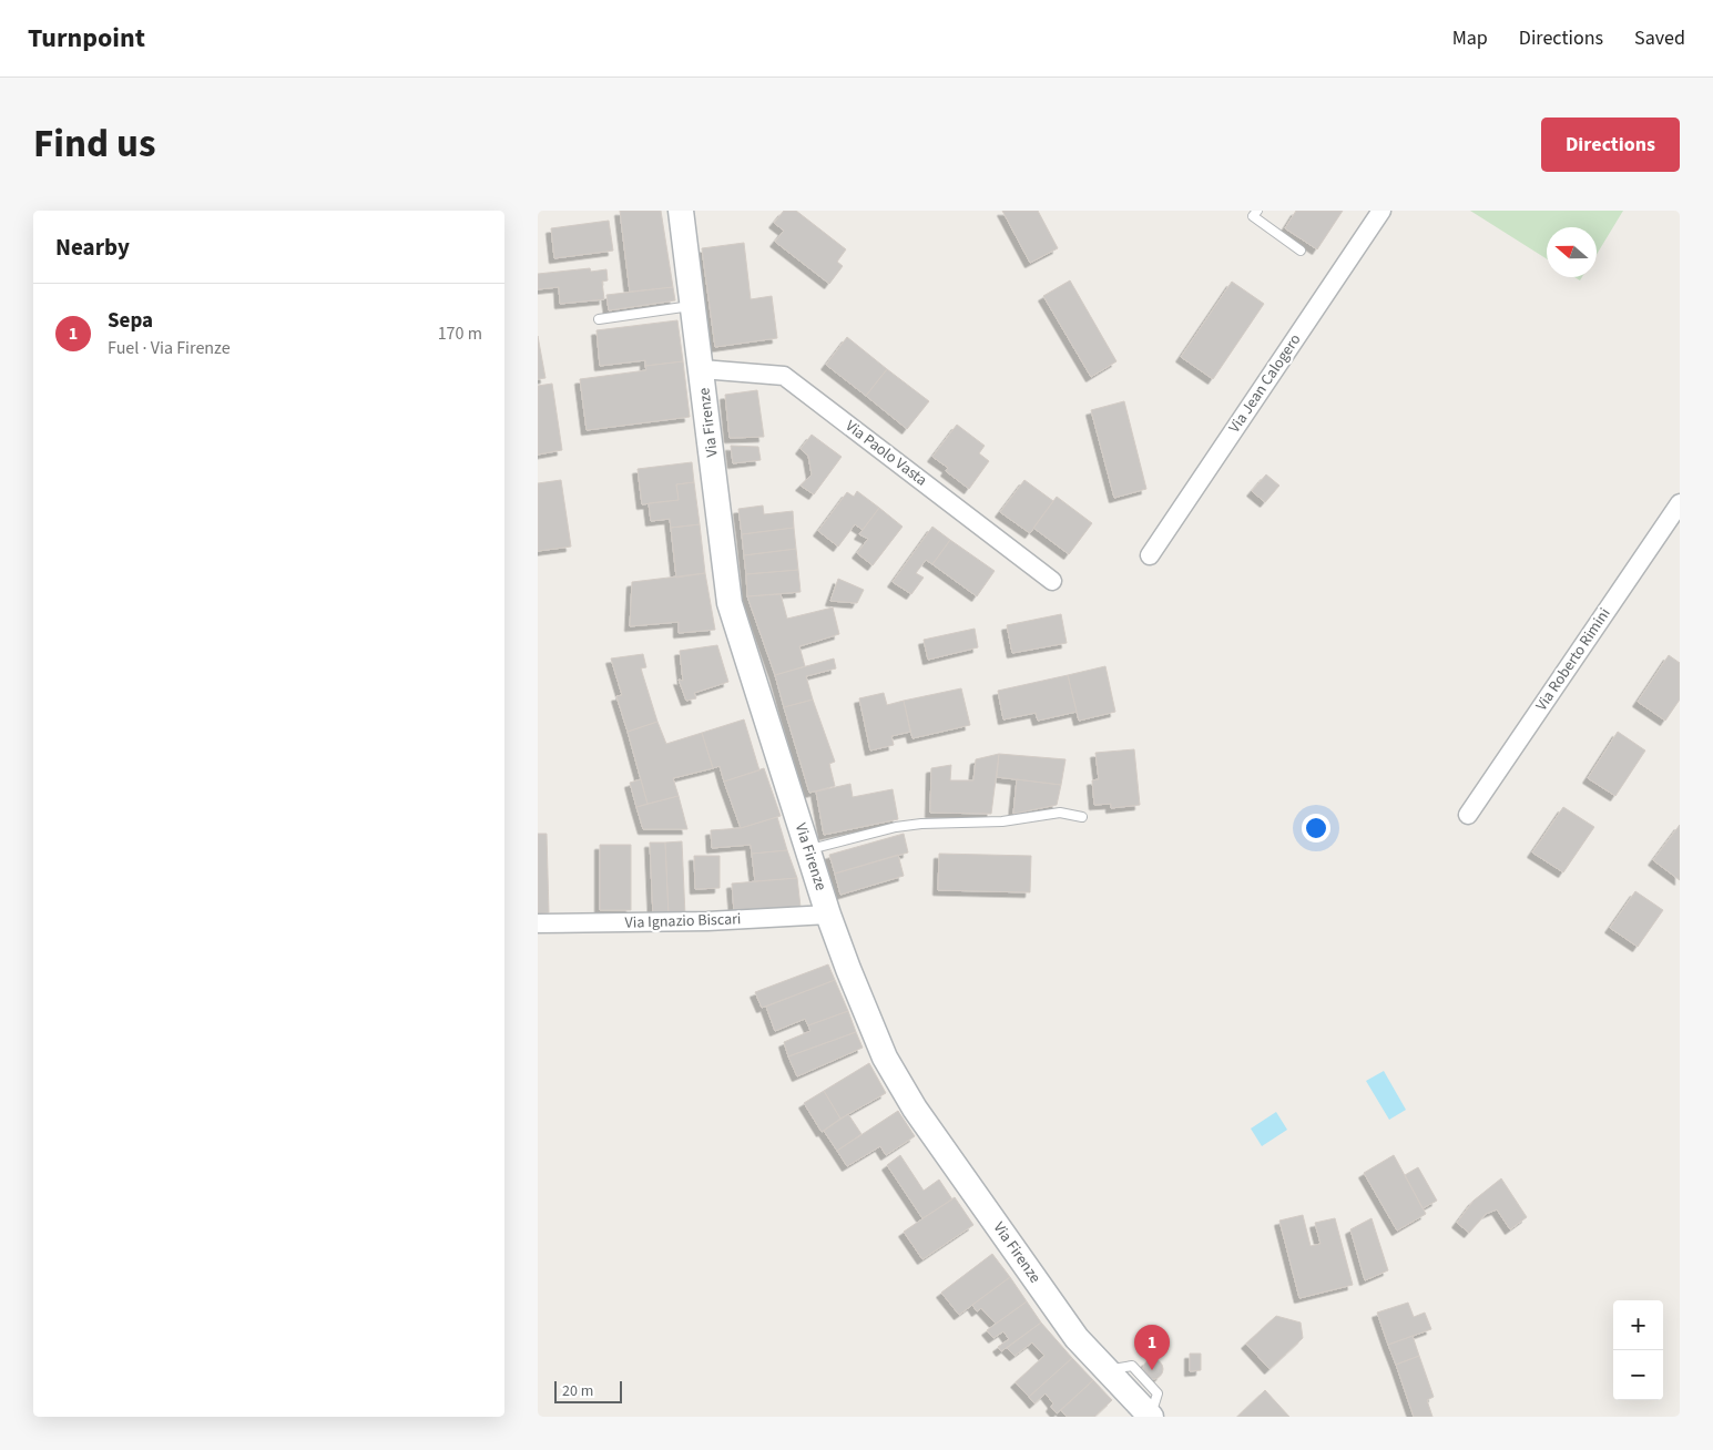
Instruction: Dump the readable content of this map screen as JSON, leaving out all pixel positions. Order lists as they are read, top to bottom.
{
  "streets": {
    "street": [
      "Via Jean Calogero",
      "Via Firenze",
      "Via Paolo Vasta",
      "Via Roberto Rimini",
      "Via Ignazio Biscari"
    ]
  },
  "crossings": [
    ["Via Firenze", "Via Paolo Vasta"],
    ["Via Firenze", "Via Ignazio Biscari"]
  ],
  "scale_bar": "20 m",
  "north": "left",
  "page": {
    "header": "Turnpoint",
    "nav": ["Map", "Directions", "Saved"],
    "title": "Find us",
    "buttons": "Directions",
    "heading": "Nearby",
    "list": [
      {
        "mark": "1",
        "name": "Sepa",
        "note": "Fuel · Via Firenze",
        "value": "170 m"
      }
    ],
    "map_buttons": ["+", "−"],
    "pins": "1",
    "scale": "20 m"
  }
}
